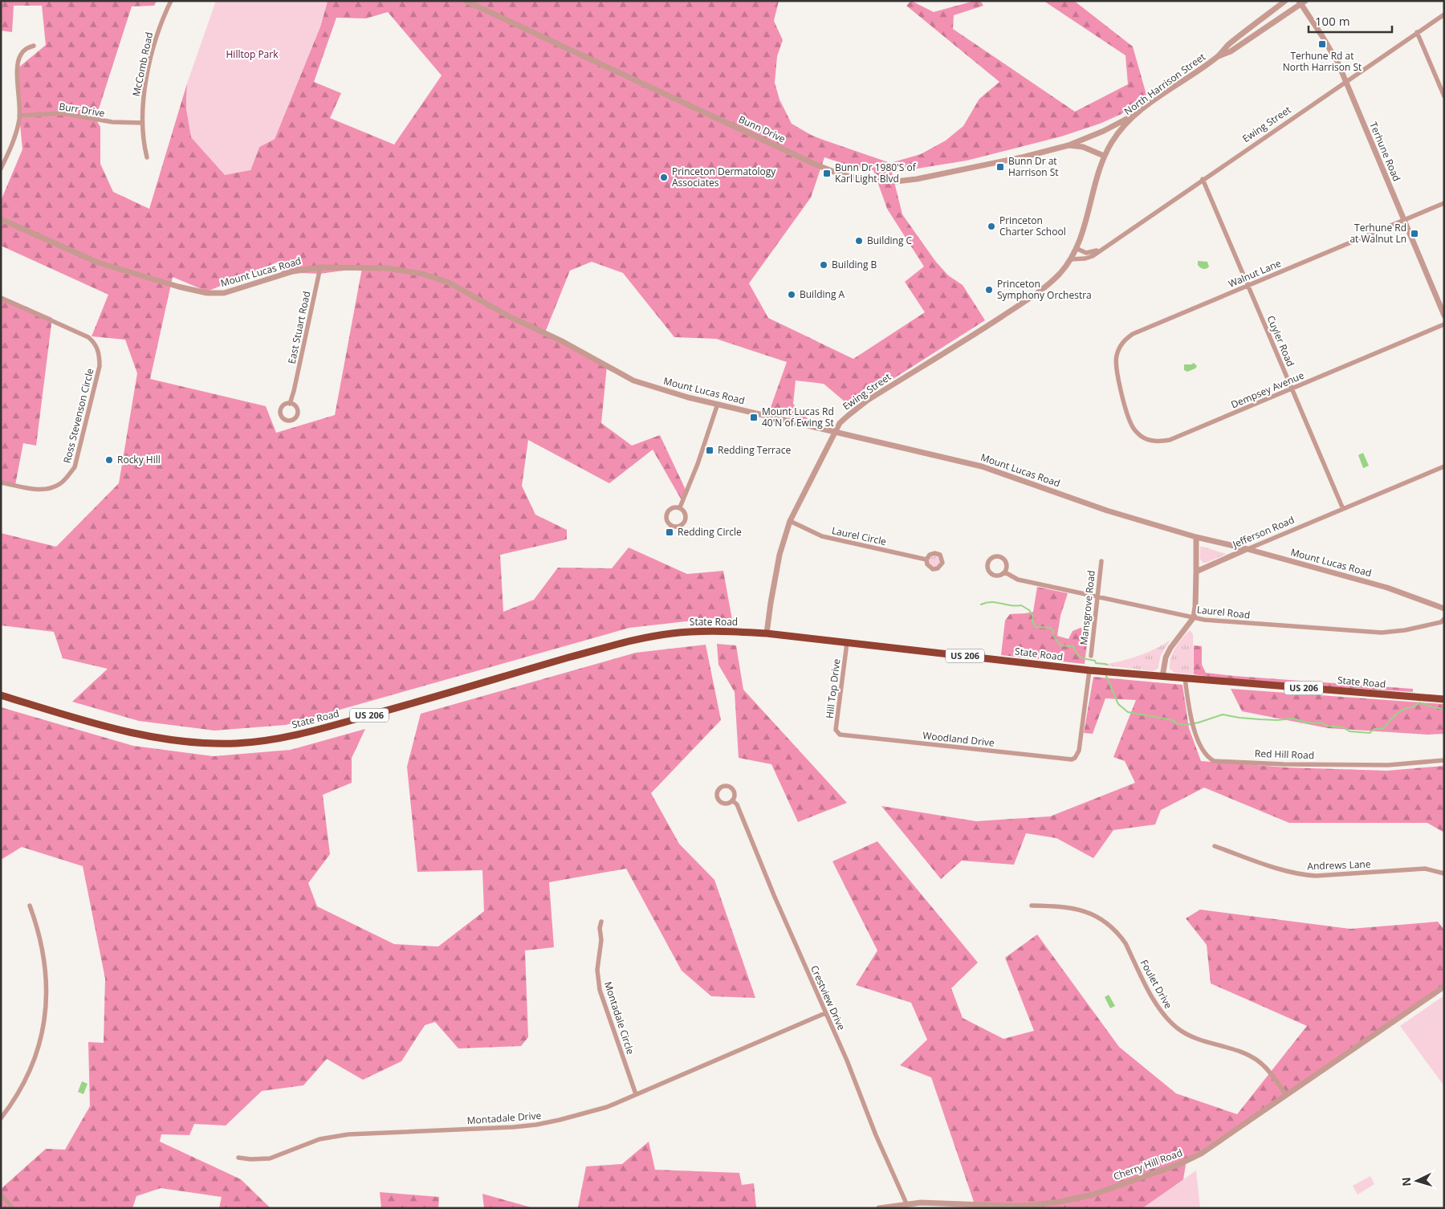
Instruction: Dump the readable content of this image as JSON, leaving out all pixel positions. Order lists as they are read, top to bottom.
{
  "streets": {
    "highway": ["State Road", "US 206"],
    "street": [
      "McComb Road",
      "North Harrison Street",
      "Burr Drive",
      "Ewing Street",
      "Bunn Drive",
      "Terhune Road",
      "Mount Lucas Road",
      "Walnut Lane",
      "East Stuart Road",
      "Cuyler Road",
      "Dempsey Avenue",
      "Ross Stevenson Circle",
      "Jefferson Road",
      "Laurel Circle",
      "Mansgrove Road",
      "Laurel Road",
      "Hill Top Drive",
      "Woodland Drive",
      "Red Hill Road",
      "Andrews Lane",
      "Foulet Drive",
      "Crestview Drive",
      "Montadale Circle",
      "Montadale Drive",
      "Cherry Hill Road"
    ]
  },
  "crossings": [
    ["McComb Road", "Burr Drive"],
    ["North Harrison Street", "Ewing Street"],
    ["North Harrison Street", "Bunn Drive"],
    ["North Harrison Street", "Terhune Road"],
    ["Ewing Street", "Terhune Road"],
    ["Ewing Street", "Mount Lucas Road"],
    ["Ewing Street", "Cuyler Road"],
    ["Ewing Street", "Laurel Circle"],
    ["Ewing Street", "State Road"],
    ["Terhune Road", "Walnut Lane"],
    ["Mount Lucas Road", "East Stuart Road"],
    ["Mount Lucas Road", "Jefferson Road"],
    ["Walnut Lane", "Cuyler Road"],
    ["Walnut Lane", "Dempsey Avenue"],
    ["Cuyler Road", "Dempsey Avenue"],
    ["Cuyler Road", "Jefferson Road"],
    ["Mansgrove Road", "Laurel Road"],
    ["State Road", "Hill Top Drive"],
    ["State Road", "Woodland Drive"],
    ["State Road", "Red Hill Road"],
    ["Hill Top Drive", "Woodland Drive"],
    ["Foulet Drive", "Cherry Hill Road"],
    ["Crestview Drive", "Montadale Drive"],
    ["Crestview Drive", "Cherry Hill Road"],
    ["Montadale Circle", "Montadale Drive"]
  ],
  "parks": ["Hilltop Park"],
  "places": {
    "transit": [
      "Terhune Rd at North Harrison St",
      "Bunn Dr at Harrison St",
      "Bunn Dr 1980'S of Karl Light Blvd",
      "Terhune Rd at Walnut Ln",
      "Mount Lucas Rd 40'N of Ewing St",
      "Redding Terrace",
      "Redding Circle"
    ],
    "other": [
      "Princeton Dermatology Associates",
      "Princeton Charter School",
      "Building C",
      "Building B",
      "Princeton Symphony Orchestra",
      "Building A",
      "Rocky Hill"
    ]
  },
  "scale_bar": "100 m",
  "north": "left"
}
